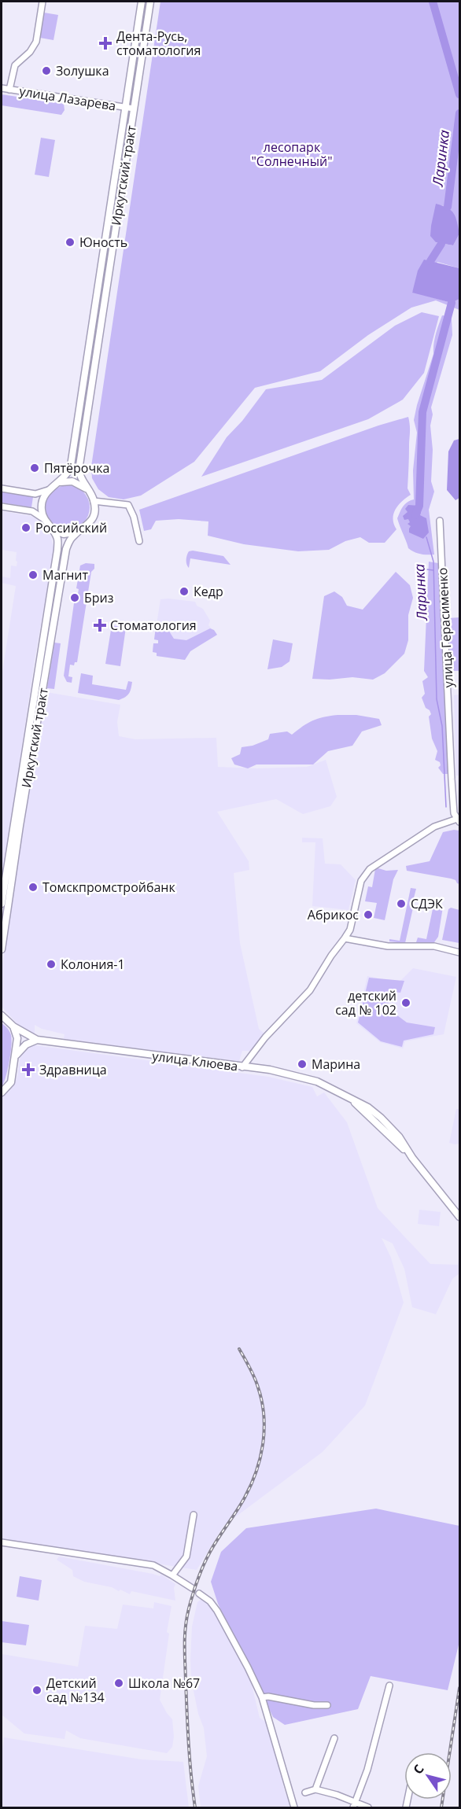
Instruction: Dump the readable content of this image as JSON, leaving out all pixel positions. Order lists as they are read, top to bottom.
{
  "streets": {
    "main road": ["Иркутский тракт", "улица Клюева"],
    "street": ["улица Лазарева", "улица Герасименко"]
  },
  "crossings": [
    ["улица Лазарева", "Иркутский тракт"]
  ],
  "water": ["Ларинка"],
  "parks": ["лесопарк \"Солнечный\""],
  "places": {
    "health": ["Дента-Русь, стоматология", "Стоматология", "Здравница"],
    "other": [
      "Золушка",
      "Юность",
      "Пятёрочка",
      "Российский",
      "Магнит",
      "Кедр",
      "Бриз",
      "Томскпромстройбанк",
      "СДЭК",
      "Абрикос",
      "Колония-1",
      "детский сад № 102",
      "Марина",
      "Школа №67",
      "Детский сад №134"
    ]
  },
  "north": "top left"
}
